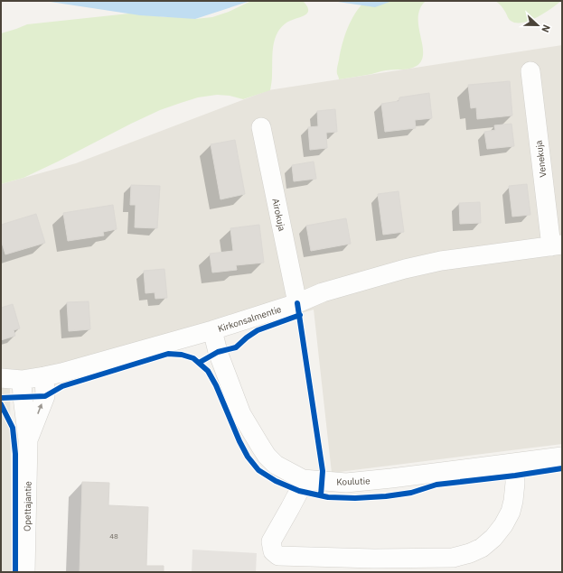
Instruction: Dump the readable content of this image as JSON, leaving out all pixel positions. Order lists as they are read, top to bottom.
{
  "streets": {
    "street": [
      "Venekuja",
      "Airokuja",
      "Kirkonsalmentie",
      "Koulutie",
      "Opettajantie"
    ]
  },
  "crossings": [
    ["Venekuja", "Kirkonsalmentie"],
    ["Airokuja", "Kirkonsalmentie"],
    ["Kirkonsalmentie", "Koulutie"],
    ["Kirkonsalmentie", "Opettajantie"]
  ],
  "house_numbers": ["48"],
  "north": "right"
}
